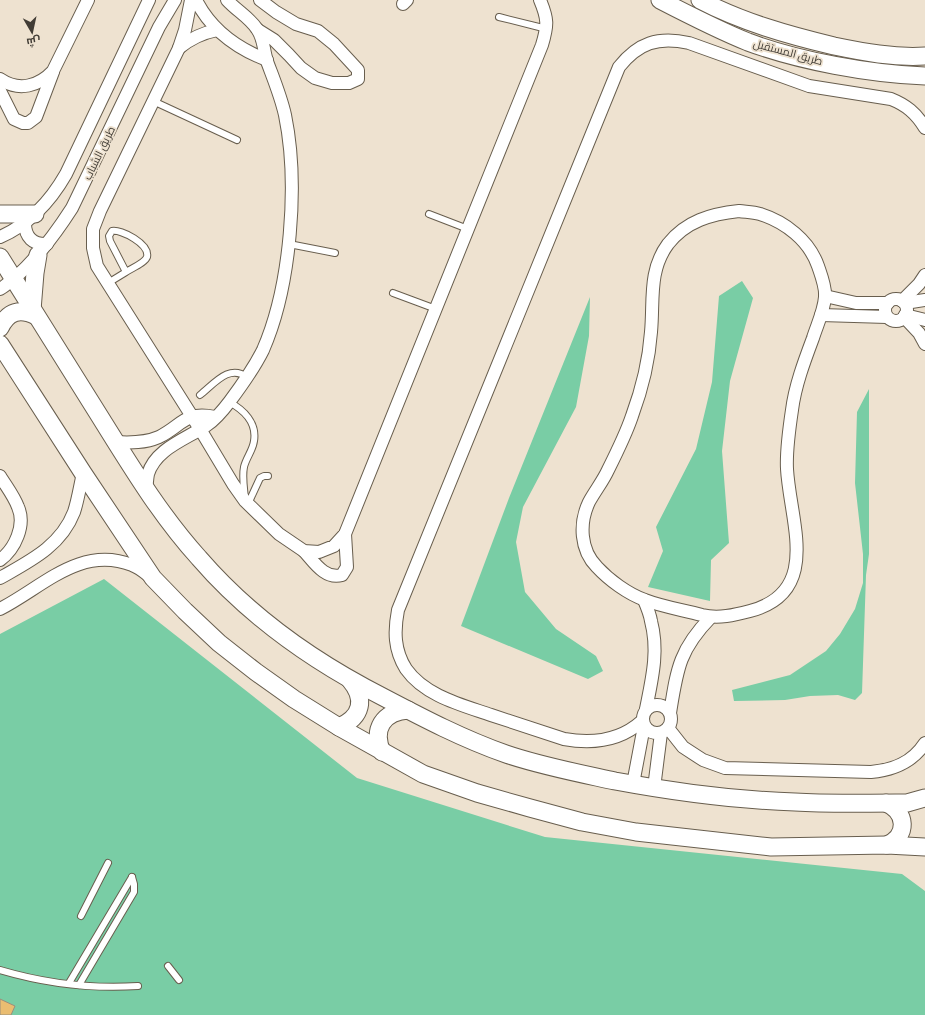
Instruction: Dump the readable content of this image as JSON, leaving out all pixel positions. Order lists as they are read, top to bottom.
{
  "streets": {
    "street": ["طريق المستقبل", "طريق الشباب"]
  },
  "north": "bottom"
}
